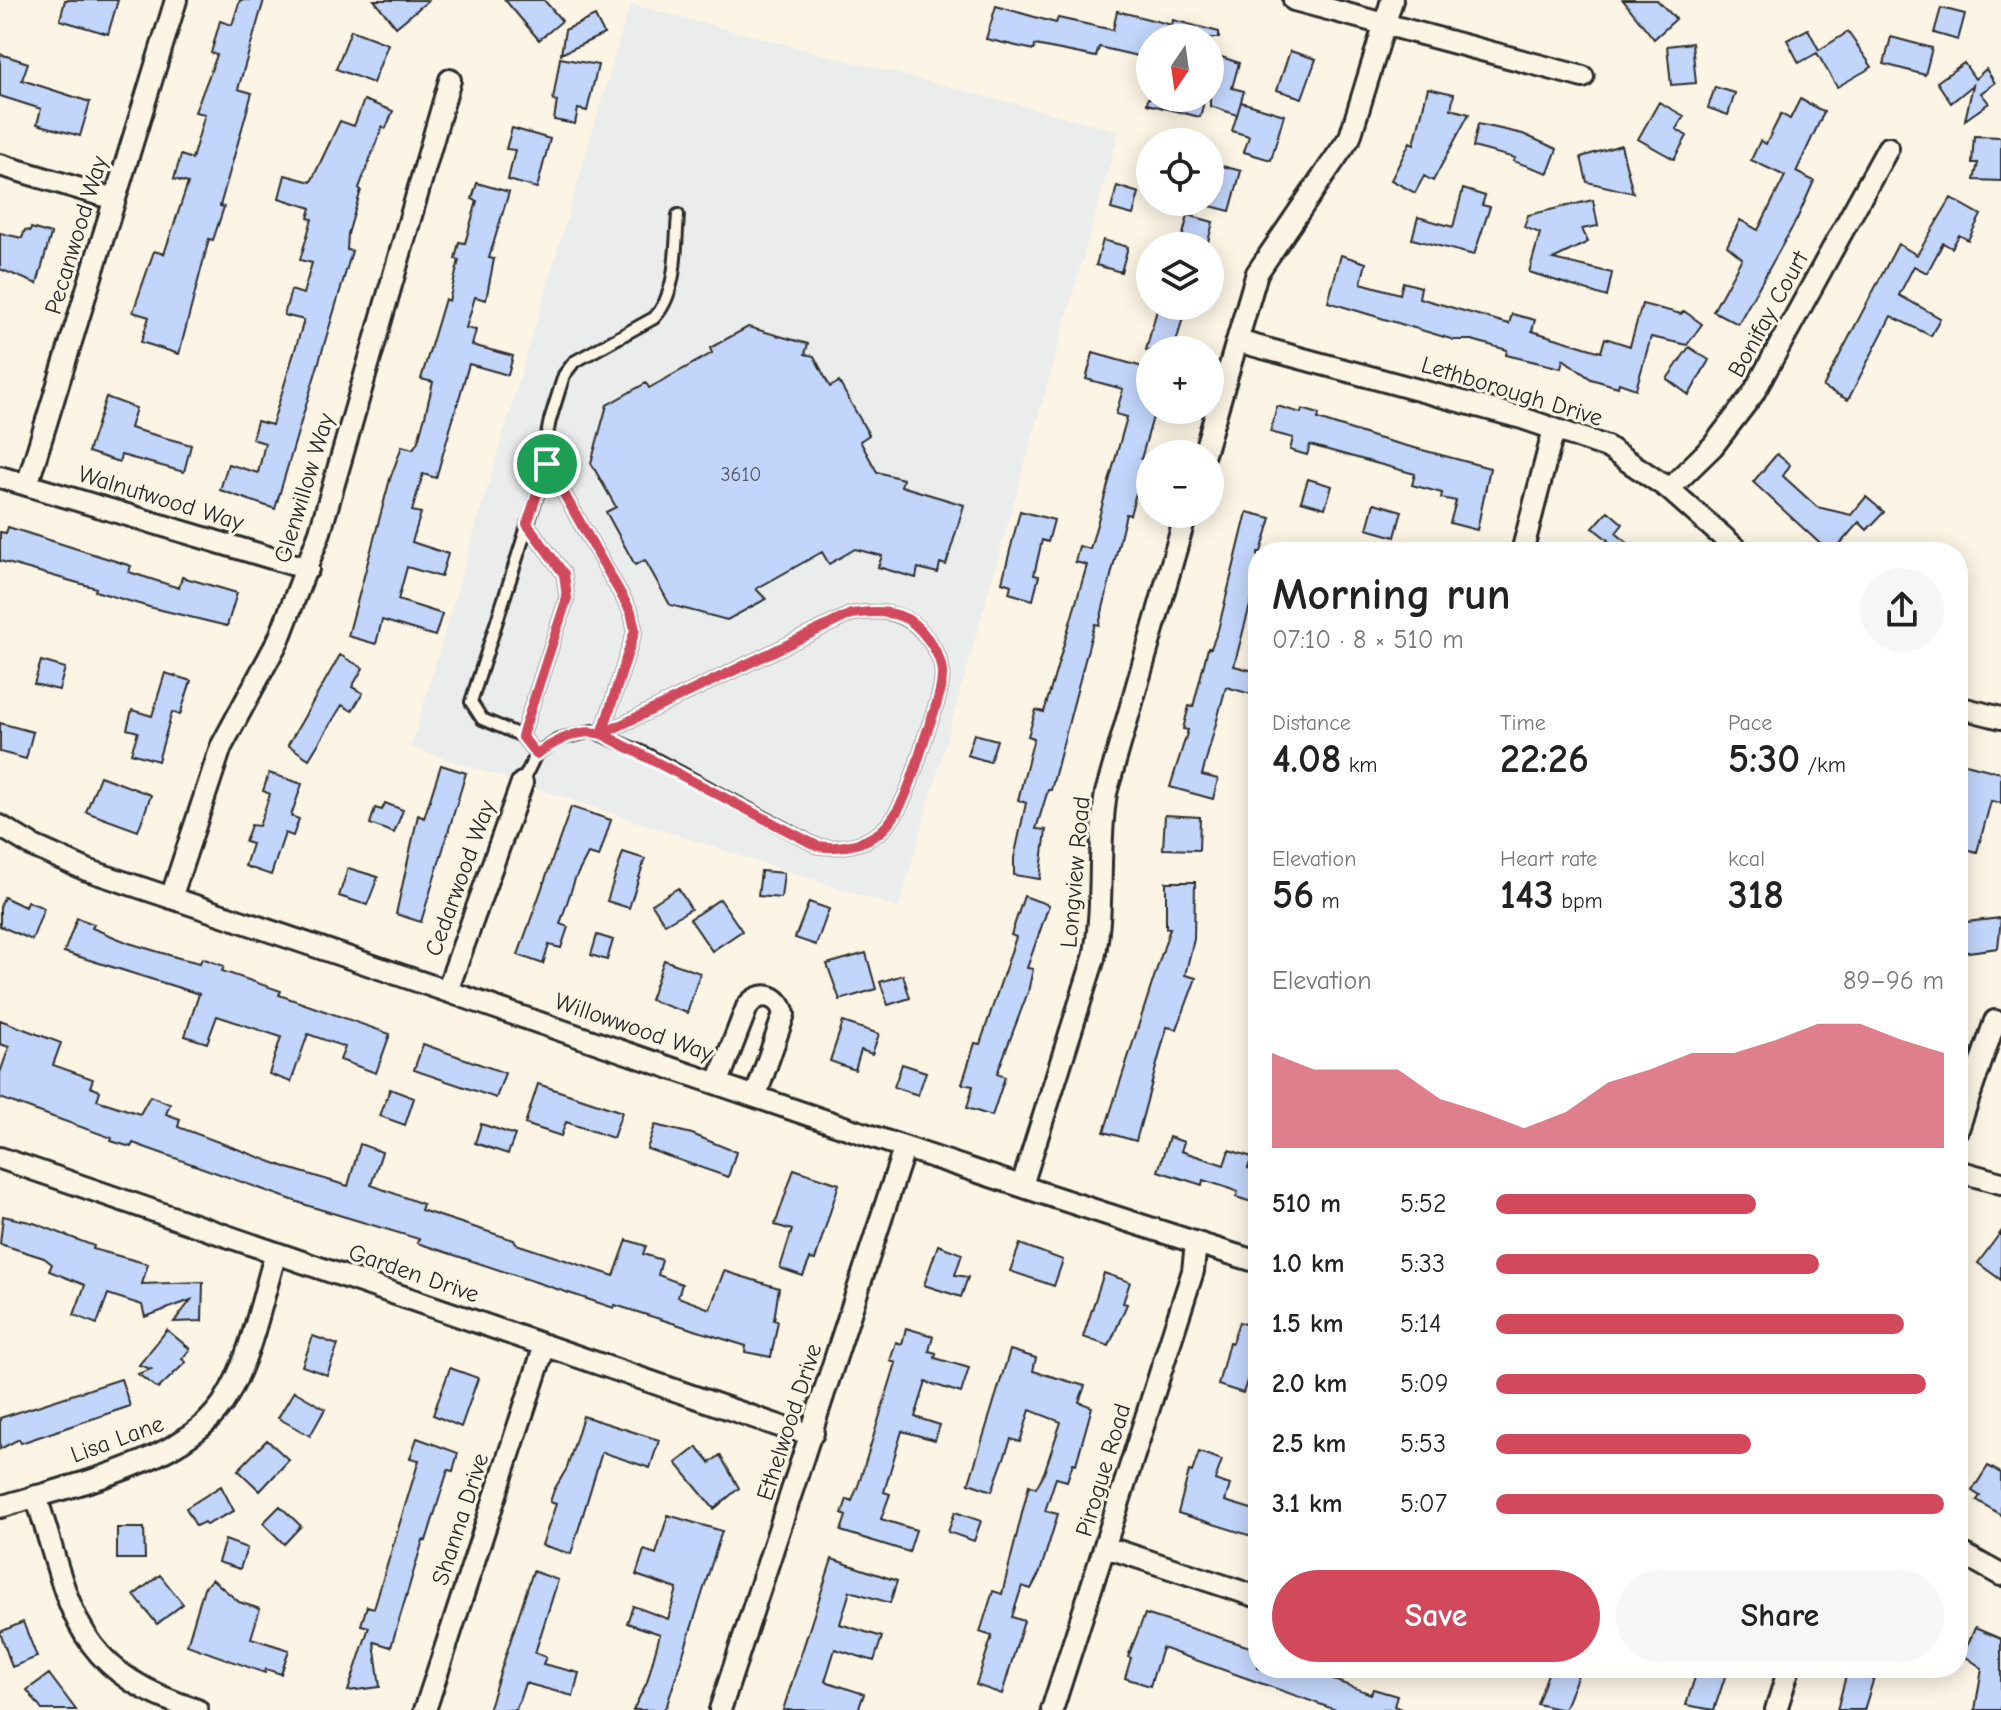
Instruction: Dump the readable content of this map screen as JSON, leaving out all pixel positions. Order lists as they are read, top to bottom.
{
  "streets": {
    "street": [
      "Pecanwood Way",
      "Bonifay Court",
      "Lethborough Drive",
      "Glenwillow Way",
      "Walnutwood Way",
      "Longview Road",
      "Cedarwood Way",
      "Willowwood Way",
      "Garden Drive",
      "Ethelwood Drive",
      "Lisa Lane",
      "Pirogue Road",
      "Shanna Drive"
    ]
  },
  "crossings": [
    ["Pecanwood Way", "Walnutwood Way"],
    ["Bonifay Court", "Lethborough Drive"],
    ["Glenwillow Way", "Walnutwood Way"],
    ["Glenwillow Way", "Willowwood Way"],
    ["Longview Road", "Willowwood Way"],
    ["Cedarwood Way", "Willowwood Way"],
    ["Willowwood Way", "Ethelwood Drive"],
    ["Willowwood Way", "Pirogue Road"],
    ["Garden Drive", "Ethelwood Drive"],
    ["Garden Drive", "Lisa Lane"],
    ["Garden Drive", "Shanna Drive"]
  ],
  "house_numbers": ["3610"],
  "north": "bottom",
  "page": {
    "map_buttons": ["+", "−"],
    "heading": ["Morning run", "07:10 · 8 × 510 m"],
    "stats": [
      ["Distance", "4.08 km"],
      ["Time", "22:26"],
      ["Pace", "5:30 /km"],
      ["Elevation", "56 m"],
      ["Heart rate", "143 bpm"],
      ["kcal", "318"]
    ],
    "chart": ["Elevation", "89–96 m"],
    "list": [
      {
        "name": "510 m",
        "note": "5:52"
      },
      {
        "name": "1.0 km",
        "note": "5:33"
      },
      {
        "name": "1.5 km",
        "note": "5:14"
      },
      {
        "name": "2.0 km",
        "note": "5:09"
      },
      {
        "name": "2.5 km",
        "note": "5:53"
      },
      {
        "name": "3.1 km",
        "note": "5:07"
      }
    ],
    "buttons": ["Save", "Share"]
  }
}
